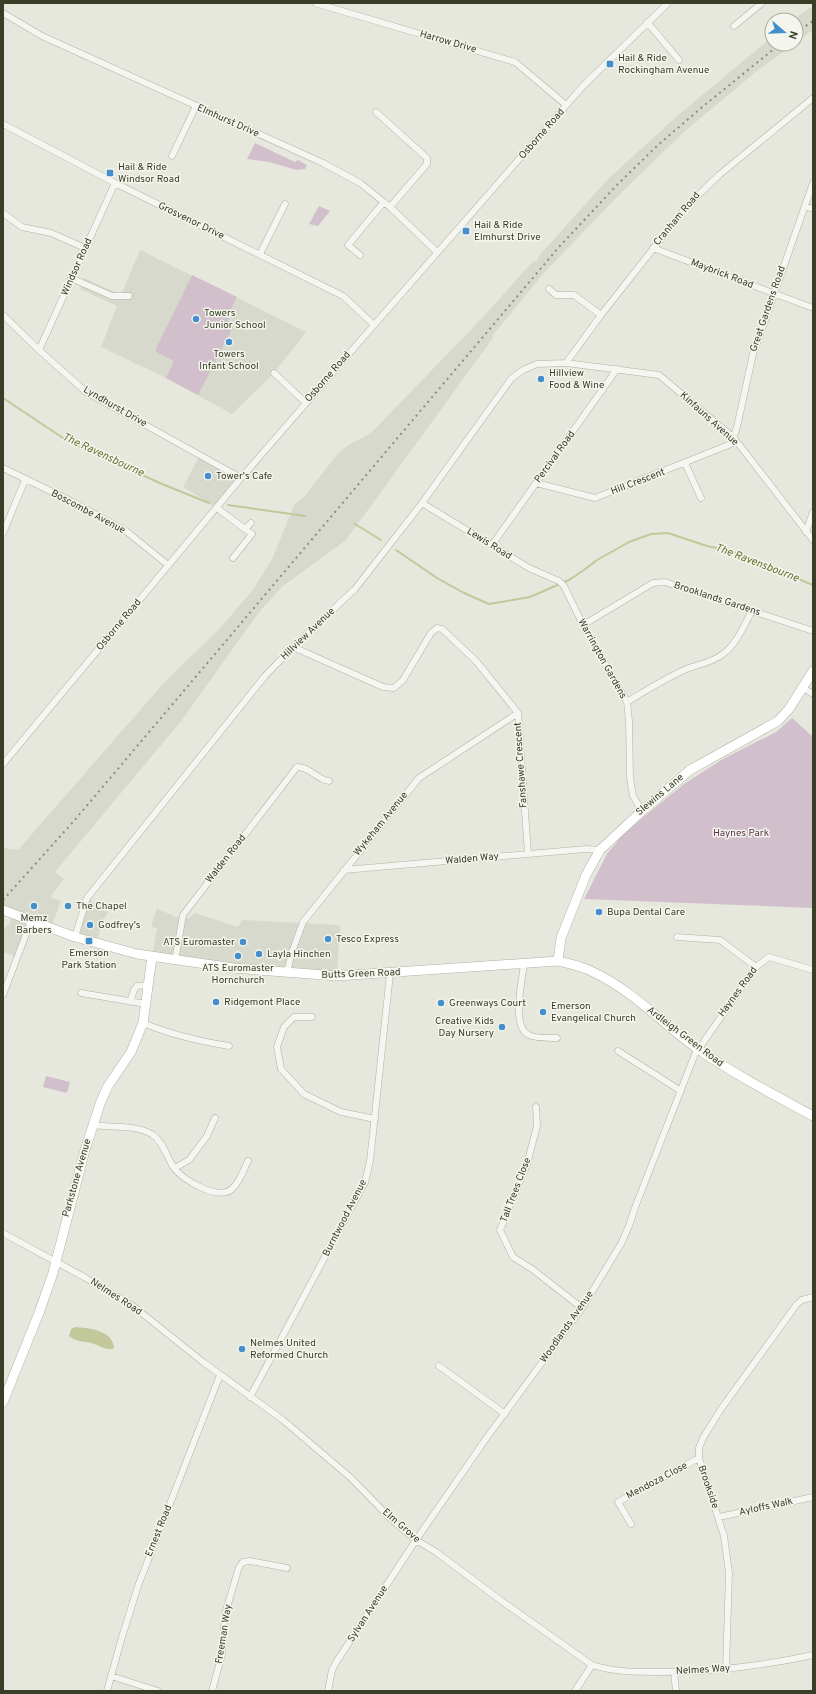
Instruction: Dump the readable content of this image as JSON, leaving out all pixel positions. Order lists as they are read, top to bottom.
{
  "streets": {
    "street": [
      "Harrow Drive",
      "Elmhurst Drive",
      "Osborne Road",
      "Cranham Road",
      "Grosvenor Drive",
      "Windsor Road",
      "Maybrick Road",
      "Great Gardens Road",
      "Lyndhurst Drive",
      "Kinfauns Avenue",
      "Percival Road",
      "Hill Crescent",
      "Boscombe Avenue",
      "Lewis Road",
      "Brooklands Gardens",
      "Hillview Avenue",
      "Warrington Gardens",
      "Fanshawe Crescent",
      "Slewins Lane",
      "Wykeham Avenue",
      "Walden Road",
      "Walden Way",
      "Butts Green Road",
      "Haynes Road",
      "Ardleigh Green Road",
      "Parkstone Avenue",
      "Tall Trees Close",
      "Burntwood Avenue",
      "Nelmes Road",
      "Woodlands Avenue",
      "Mendoza Close",
      "Brookside",
      "Ayloffs Walk",
      "Elm Grove",
      "Ernest Road",
      "Sylvan Avenue",
      "Freeman Way",
      "Nelmes Way"
    ]
  },
  "crossings": [
    ["Harrow Drive", "Osborne Road"],
    ["Elmhurst Drive", "Osborne Road"],
    ["Osborne Road", "Grosvenor Drive"],
    ["Osborne Road", "Lyndhurst Drive"],
    ["Osborne Road", "Boscombe Avenue"],
    ["Cranham Road", "Maybrick Road"],
    ["Cranham Road", "Kinfauns Avenue"],
    ["Cranham Road", "Hillview Avenue"],
    ["Grosvenor Drive", "Windsor Road"],
    ["Windsor Road", "Lyndhurst Drive"],
    ["Maybrick Road", "Great Gardens Road"],
    ["Great Gardens Road", "Kinfauns Avenue"],
    ["Great Gardens Road", "Hill Crescent"],
    ["Kinfauns Avenue", "Percival Road"],
    ["Kinfauns Avenue", "Hill Crescent"],
    ["Kinfauns Avenue", "Hillview Avenue"],
    ["Percival Road", "Hill Crescent"],
    ["Percival Road", "Lewis Road"],
    ["Lewis Road", "Hillview Avenue"],
    ["Lewis Road", "Warrington Gardens"],
    ["Brooklands Gardens", "Warrington Gardens"],
    ["Hillview Avenue", "Fanshawe Crescent"],
    ["Hillview Avenue", "Butts Green Road"],
    ["Warrington Gardens", "Slewins Lane"],
    ["Fanshawe Crescent", "Wykeham Avenue"],
    ["Fanshawe Crescent", "Walden Way"],
    ["Slewins Lane", "Walden Way"],
    ["Slewins Lane", "Butts Green Road"],
    ["Slewins Lane", "Ardleigh Green Road"],
    ["Wykeham Avenue", "Walden Way"],
    ["Wykeham Avenue", "Butts Green Road"],
    ["Walden Road", "Butts Green Road"],
    ["Butts Green Road", "Ardleigh Green Road"],
    ["Butts Green Road", "Parkstone Avenue"],
    ["Butts Green Road", "Burntwood Avenue"],
    ["Haynes Road", "Ardleigh Green Road"],
    ["Haynes Road", "Woodlands Avenue"],
    ["Ardleigh Green Road", "Woodlands Avenue"],
    ["Parkstone Avenue", "Nelmes Road"],
    ["Tall Trees Close", "Woodlands Avenue"],
    ["Burntwood Avenue", "Elm Grove"],
    ["Nelmes Road", "Elm Grove"],
    ["Nelmes Road", "Ernest Road"],
    ["Woodlands Avenue", "Elm Grove"],
    ["Woodlands Avenue", "Sylvan Avenue"],
    ["Mendoza Close", "Brookside"],
    ["Brookside", "Ayloffs Walk"],
    ["Brookside", "Nelmes Way"],
    ["Elm Grove", "Ernest Road"],
    ["Elm Grove", "Sylvan Avenue"],
    ["Elm Grove", "Nelmes Way"]
  ],
  "water": ["The Ravensbourne"],
  "parks": ["Haynes Park"],
  "places": {
    "transit": [
      "Hail & Ride Rockingham Avenue",
      "Hail & Ride Windsor Road",
      "Hail & Ride Elmhurst Drive",
      "Emerson Park Station"
    ],
    "other": [
      "Towers Junior School",
      "Towers Infant School",
      "Hillview Food & Wine",
      "Tower's Cafe",
      "Memz Barbers",
      "The Chapel",
      "Bupa Dental Care",
      "Godfrey's",
      "Tesco Express",
      "ATS Euromaster",
      "Layla Hinchen",
      "ATS Euromaster Hornchurch",
      "Ridgemont Place",
      "Greenways Court",
      "Emerson Evangelical Church",
      "Creative Kids Day Nursery",
      "Nelmes United Reformed Church"
    ]
  },
  "north": "right"
}
